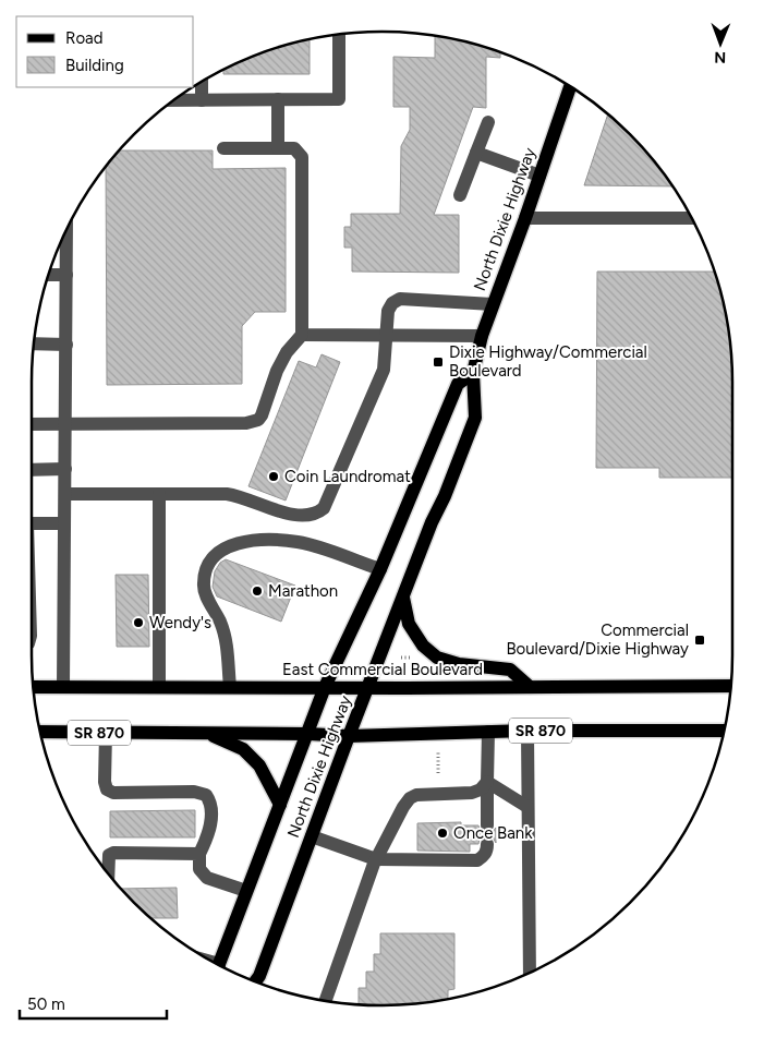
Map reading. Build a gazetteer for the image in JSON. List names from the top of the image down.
{
  "streets": {
    "main road": ["North Dixie Highway", "East Commercial Boulevard", "SR 870"]
  },
  "crossings": [
    ["North Dixie Highway", "East Commercial Boulevard"],
    ["North Dixie Highway", "SR 870"]
  ],
  "places": {
    "transit": ["Dixie Highway/Commercial Boulevard", "Commercial Boulevard/Dixie Highway"],
    "other": [
      "Coin Laundromat",
      "Marathon",
      "Wendy's",
      "Once Bank"
    ]
  },
  "legend": ["Road", "Building"],
  "scale_bar": "50 m",
  "north": "bottom"
}
